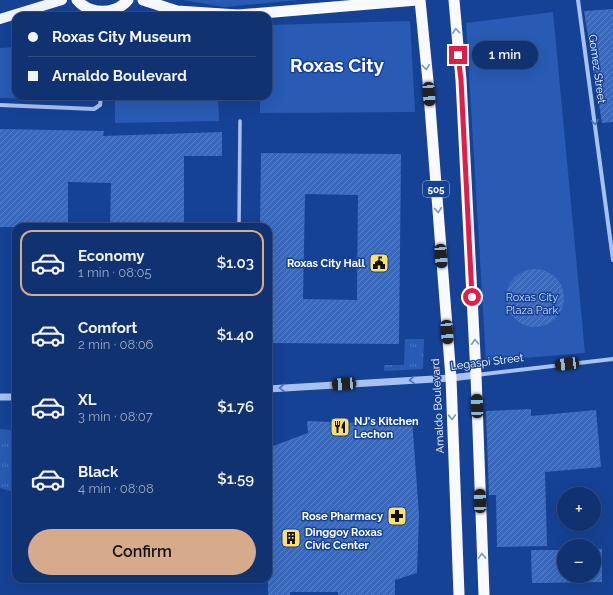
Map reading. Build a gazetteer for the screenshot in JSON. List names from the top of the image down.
{
  "streets": {
    "highway": ["505", "Arnaldo Boulevard"],
    "street": ["Gomez Street", "Legaspi Street"]
  },
  "crossings": [
    ["505", "Arnaldo Boulevard"],
    ["Legaspi Street", "Arnaldo Boulevard"]
  ],
  "one_way": ["Gomez Street", "Legaspi Street"],
  "districts": ["Roxas City"],
  "parks": ["Roxas City Plaza Park"],
  "places": {
    "public building": ["Roxas City Hall"],
    "restaurant": ["NJ's Kitchen Lechon"],
    "pharmacy": ["Rose Pharmacy"],
    "building": ["Dinggoy Roxas Civic Center"]
  },
  "page": {
    "banner": ["Roxas City Museum", "Arnaldo Boulevard"],
    "bubble": "1 min",
    "list": [
      {
        "name": "Economy",
        "note": "1 min · 08:05",
        "value": "$1.03"
      },
      {
        "name": "Comfort",
        "note": "2 min · 08:06",
        "value": "$1.40"
      },
      {
        "name": "XL",
        "note": "3 min · 08:07",
        "value": "$1.76"
      },
      {
        "name": "Black",
        "note": "4 min · 08:08",
        "value": "$1.59"
      }
    ],
    "map_buttons": ["+", "−"],
    "buttons": "Confirm"
  }
}
